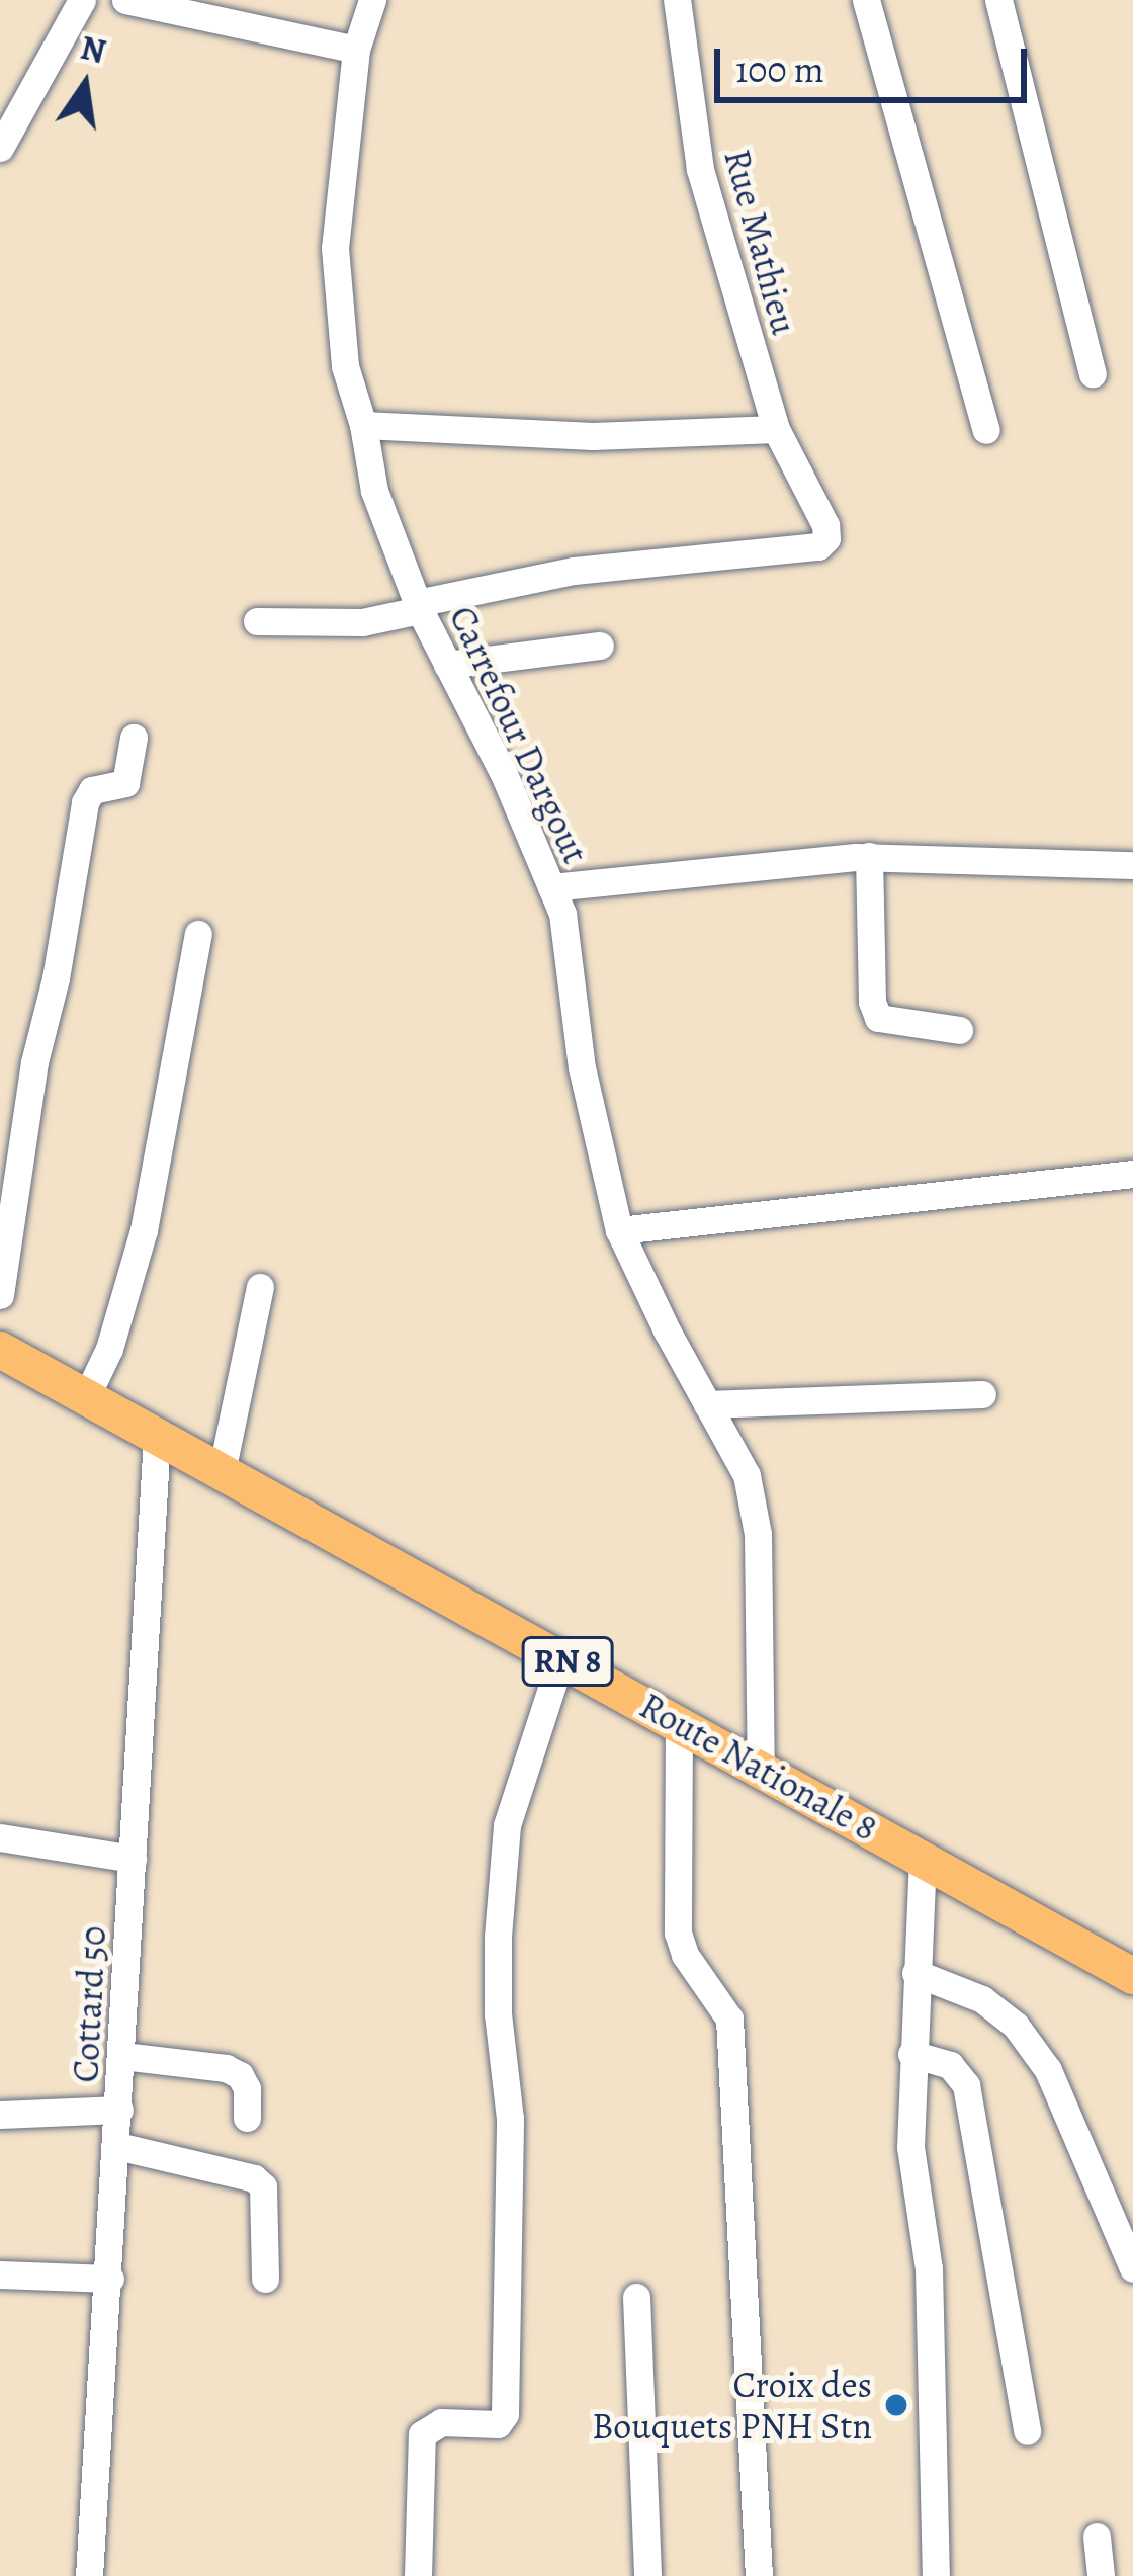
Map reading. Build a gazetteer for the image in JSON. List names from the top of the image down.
{
  "streets": {
    "main road": ["RN 8", "Route Nationale 8"],
    "street": ["Rue Mathieu", "Carrefour Dargout", "Cottard 50"]
  },
  "crossings": [
    ["Rue Mathieu", "Carrefour Dargout"],
    ["Carrefour Dargout", "Route Nationale 8"],
    ["Route Nationale 8", "Cottard 50"]
  ],
  "places": ["Croix des Bouquets PNH Stn"],
  "scale_bar": "100 m",
  "north": "top"
}
